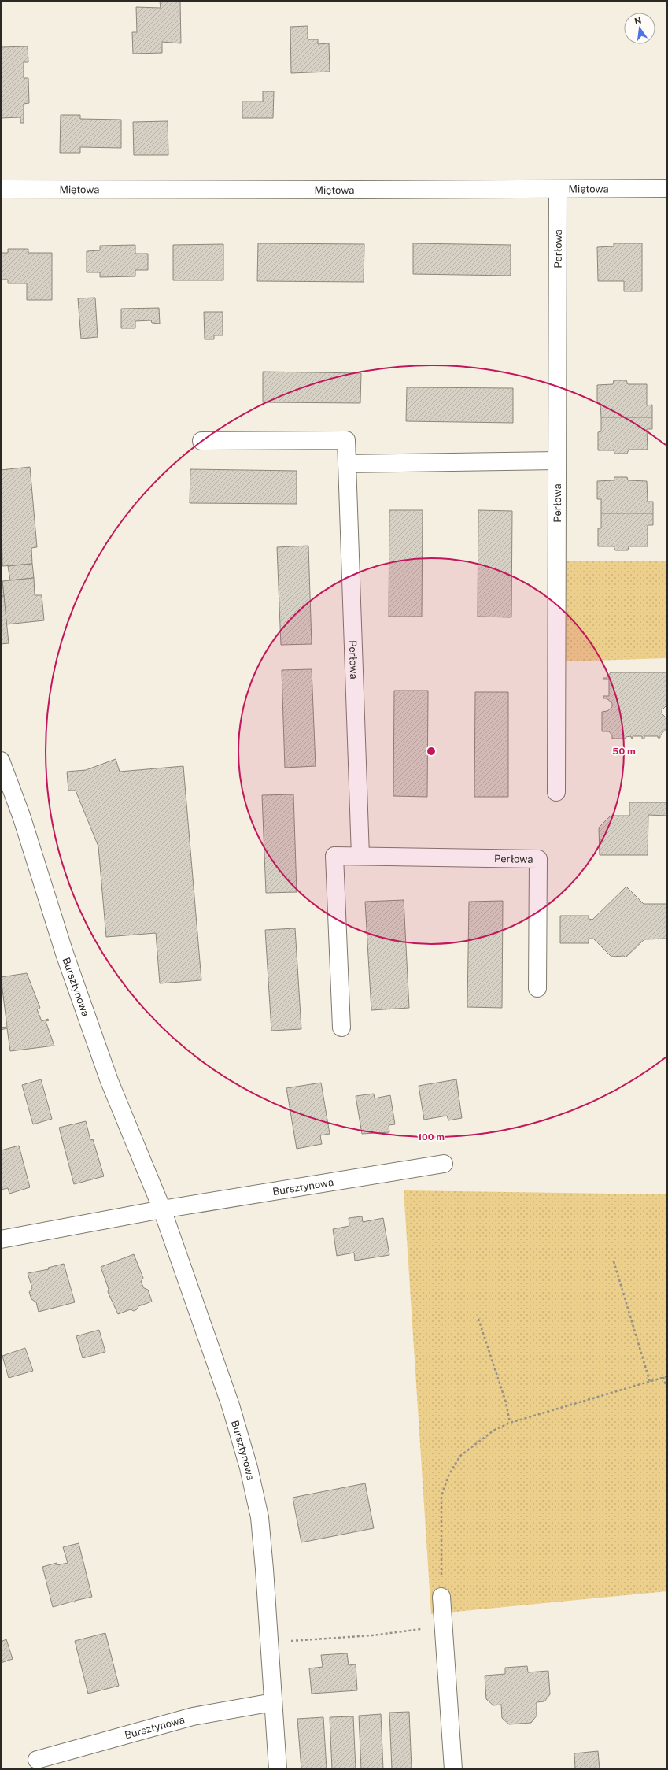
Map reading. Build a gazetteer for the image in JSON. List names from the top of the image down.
{
  "streets": {
    "street": ["Miętowa", "Perłowa", "Bursztynowa"]
  },
  "crossings": [
    ["Miętowa", "Perłowa"]
  ],
  "north": "top",
  "rings": ["50 m", "100 m"]
}
